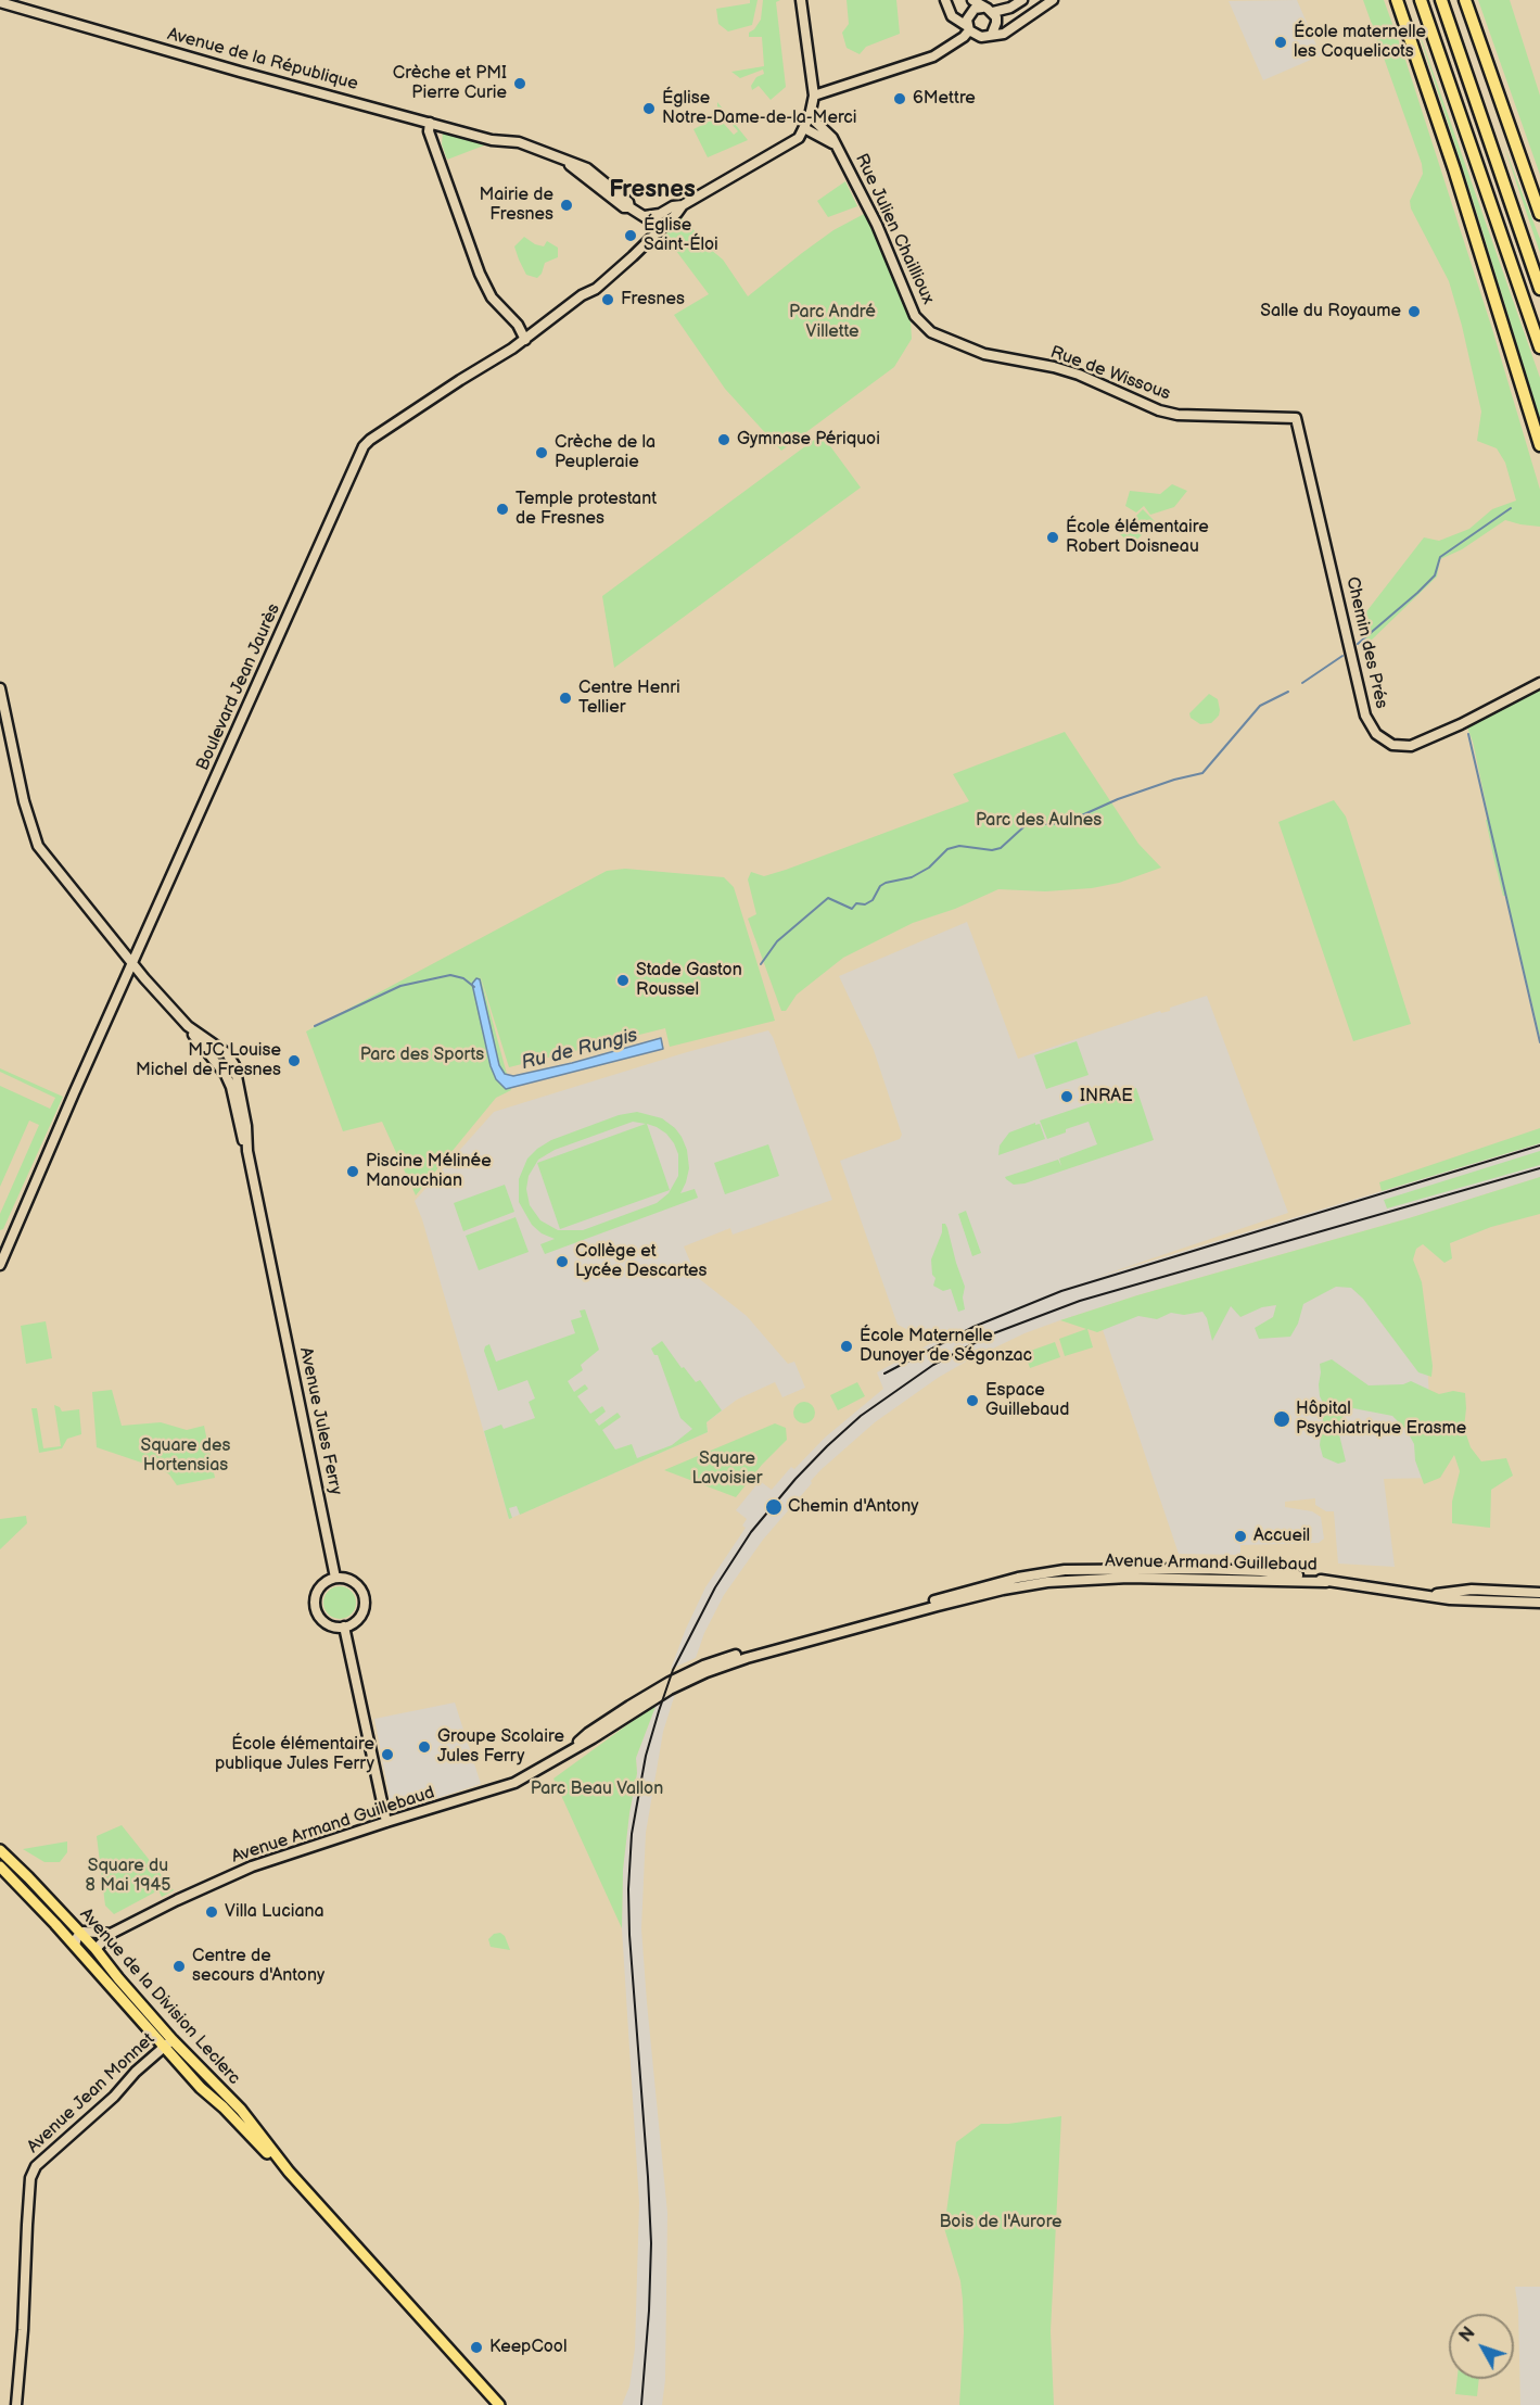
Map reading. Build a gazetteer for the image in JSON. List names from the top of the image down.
{
  "streets": {
    "main road": ["Avenue de la Division Leclerc"],
    "street": [
      "Avenue de la République",
      "Rue Julien Chaillioux",
      "Rue de Wissous",
      "Chemin des Prés",
      "Boulevard Jean Jaurès",
      "Avenue Jules Ferry",
      "Avenue Armand Guillebaud",
      "Avenue Jean Monnet"
    ]
  },
  "crossings": [
    ["Avenue de la République", "Boulevard Jean Jaurès"],
    ["Rue Julien Chaillioux", "Rue de Wissous"],
    ["Rue de Wissous", "Chemin des Prés"],
    ["Boulevard Jean Jaurès", "Avenue Jules Ferry"],
    ["Avenue Armand Guillebaud", "Avenue de la Division Leclerc"],
    ["Avenue de la Division Leclerc", "Avenue Jean Monnet"]
  ],
  "districts": ["Fresnes"],
  "water": ["Ru de Rungis"],
  "parks": [
    "Parc André Villette",
    "Parc des Aulnes",
    "Parc des Sports",
    "Square des Hortensias",
    "Square Lavoisier",
    "Parc Beau Vallon",
    "Square du 8 Mai 1945",
    "Bois de l'Aurore"
  ],
  "places": [
    "École maternelle les Coquelicots",
    "Crèche et PMI Pierre Curie",
    "6Mettre",
    "Église Notre-Dame-de-la-Merci",
    "Mairie de Fresnes",
    "Église Saint-Éloi",
    "Fresnes",
    "Salle du Royaume",
    "Gymnase Périquoi",
    "Crèche de la Peupleraie",
    "Temple protestant de Fresnes",
    "École élémentaire Robert Doisneau",
    "Centre Henri Tellier",
    "Stade Gaston Roussel",
    "MJC Louise Michel de Fresnes",
    "INRAE",
    "Piscine Mélinée Manouchian",
    "Collège et Lycée Descartes",
    "École Maternelle Dunoyer de Ségonzac",
    "Espace Guillebaud",
    "Hôpital Psychiatrique Erasme",
    "Chemin d'Antony",
    "Accueil",
    "Groupe Scolaire Jules Ferry",
    "École élémentaire publique Jules Ferry",
    "Villa Luciana",
    "Centre de secours d'Antony",
    "KeepCool"
  ],
  "north": "top left"
}
